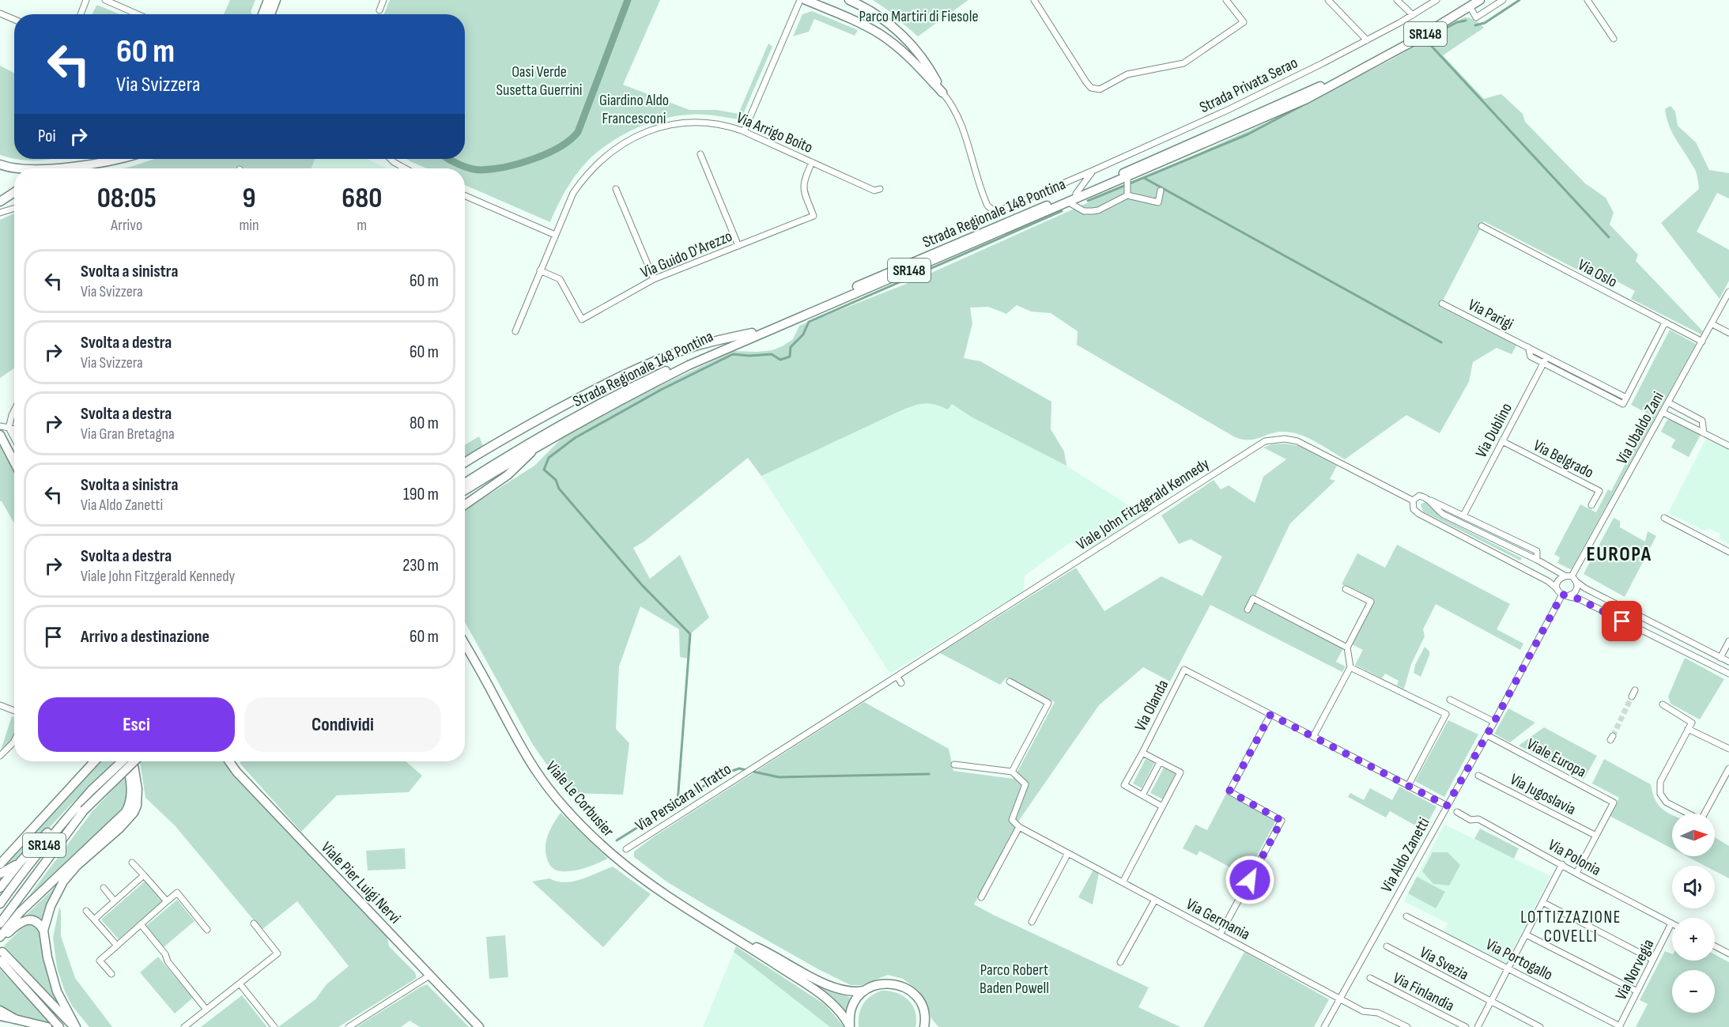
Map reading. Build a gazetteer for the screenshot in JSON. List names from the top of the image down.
{
  "streets": {
    "street": [
      "SR148",
      "Strada Privata Serao",
      "Via Arrigo Boito",
      "Strada Regionale 148 Pontina",
      "Via Guido D'Arezzo",
      "Via Oslo",
      "Via Parigi",
      "Via Ubaldo Zani",
      "Via Dublino",
      "Via Belgrado",
      "Viale John Fitzgerald Kennedy",
      "Via Olanda",
      "Viale Europa",
      "Via Jugoslavia",
      "Via Persicara II Tratto",
      "Viale Le Corbusier",
      "Via Aldo Zanetti",
      "Via Polonia",
      "Viale Pier Luigi Nervi",
      "Via Germania",
      "Via Portogallo",
      "Via Svezia",
      "Via Norvegia",
      "Via Finlandia"
    ]
  },
  "crossings": [
    ["Strada Privata Serao", "Strada Regionale 148 Pontina"],
    ["Via Arrigo Boito", "Via Guido D'Arezzo"],
    ["Via Oslo", "Via Ubaldo Zani"],
    ["Via Parigi", "Via Dublino"],
    ["Via Ubaldo Zani", "Viale John Fitzgerald Kennedy"],
    ["Via Ubaldo Zani", "Via Aldo Zanetti"],
    ["Via Dublino", "Via Belgrado"],
    ["Via Dublino", "Viale John Fitzgerald Kennedy"],
    ["Viale John Fitzgerald Kennedy", "Via Persicara II Tratto"],
    ["Viale John Fitzgerald Kennedy", "Via Aldo Zanetti"],
    ["Via Olanda", "Via Germania"],
    ["Viale Europa", "Via Jugoslavia"],
    ["Viale Europa", "Via Aldo Zanetti"],
    ["Via Aldo Zanetti", "Via Germania"],
    ["Via Polonia", "Via Norvegia"],
    ["Via Portogallo", "Via Norvegia"]
  ],
  "districts": ["EUROPA", "LOTTIZZAZIONE COVELLI"],
  "parks": [
    "Parco Martiri di Fiesole",
    "Oasi Verde Susetta Guerrini",
    "Giardino Aldo Francesconi",
    "Parco Robert Baden Powell"
  ],
  "north": "right",
  "page": {
    "turn": ["60 m", "Via Svizzera"],
    "then": "Poi",
    "eta": [
      "08:05",
      "Arrivo",
      "9",
      "min",
      "680",
      "m"
    ],
    "list": [
      {
        "name": "Svolta a sinistra",
        "note": "Via Svizzera",
        "value": "60 m"
      },
      {
        "name": "Svolta a destra",
        "note": "Via Svizzera",
        "value": "60 m"
      },
      {
        "name": "Svolta a destra",
        "note": "Via Gran Bretagna",
        "value": "80 m"
      },
      {
        "name": "Svolta a sinistra",
        "note": "Via Aldo Zanetti",
        "value": "190 m"
      },
      {
        "name": "Svolta a destra",
        "note": "Viale John Fitzgerald Kennedy",
        "value": "230 m"
      },
      {
        "name": "Arrivo a destinazione",
        "value": "60 m"
      }
    ],
    "buttons": ["Esci", "Condividi"],
    "map_buttons": ["+", "−"]
  }
}
